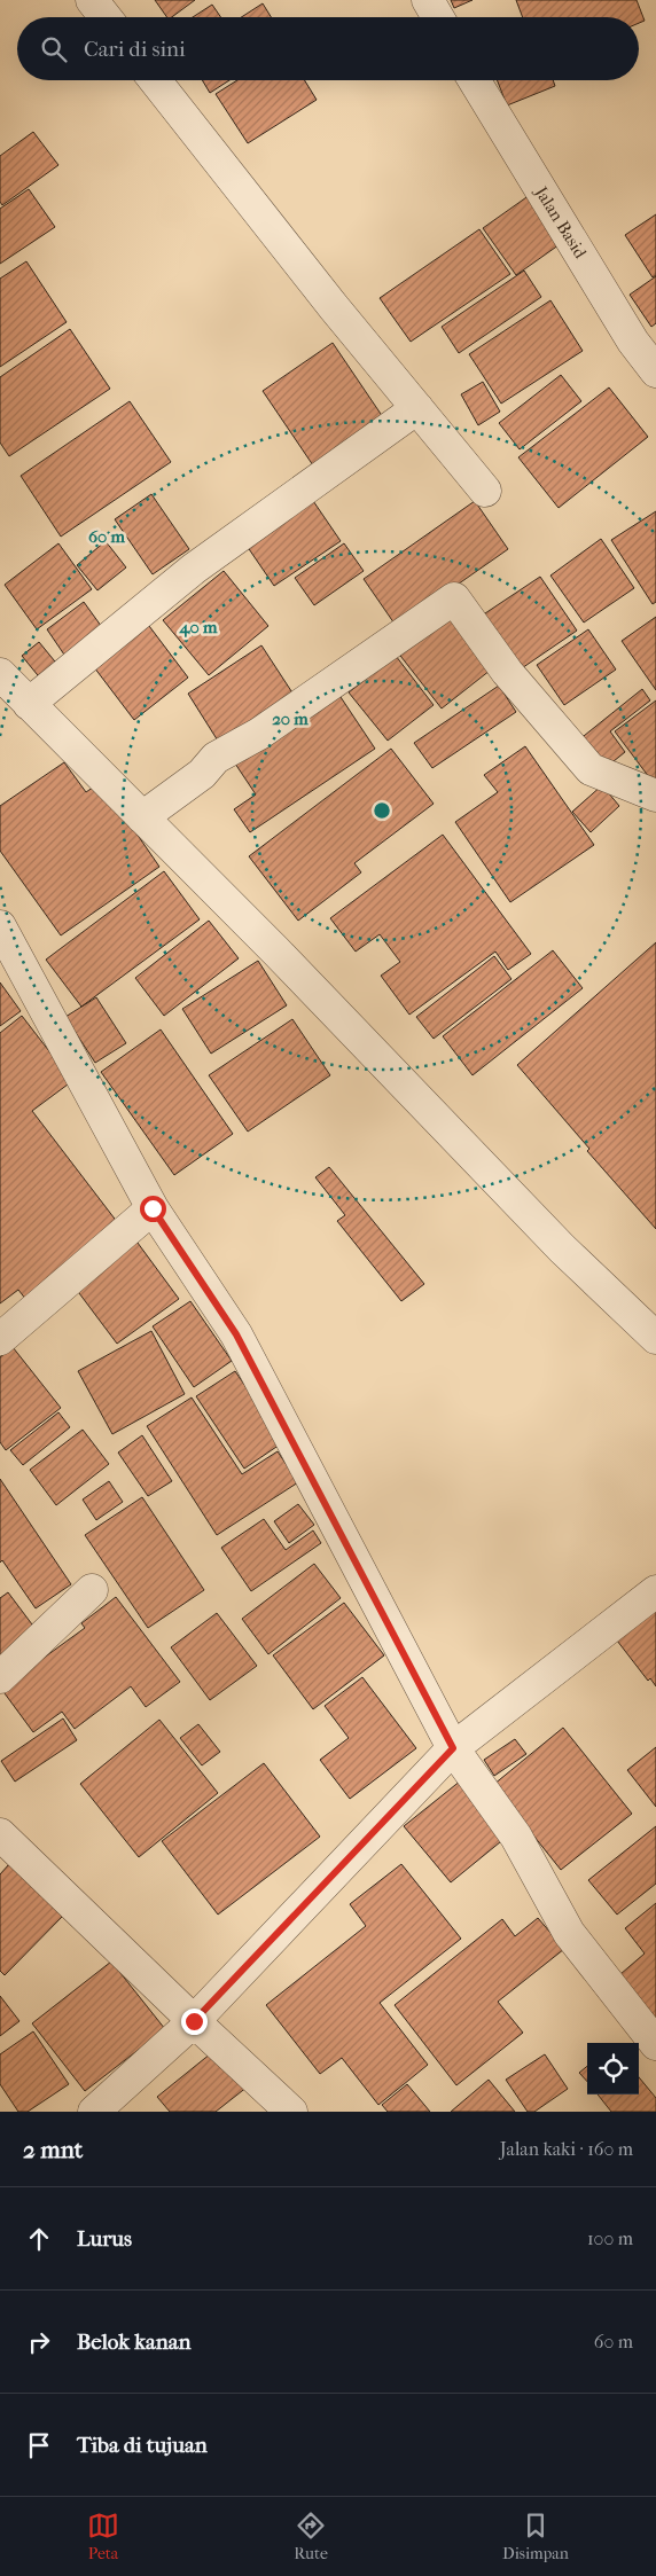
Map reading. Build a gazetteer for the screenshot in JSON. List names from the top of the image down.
{
  "streets": {
    "street": ["Jalan Basid"]
  },
  "page": {
    "search": "Cari di sini",
    "heading": ["2 mnt", "Jalan kaki · 160 m"],
    "list": [
      ["Lurus", "100 m"],
      ["Belok kanan", "60 m"],
      "Tiba di tujuan"
    ],
    "nav": ["Peta", "Rute", "Disimpan"]
  },
  "rings": ["60 m", "40 m", "20 m"]
}
